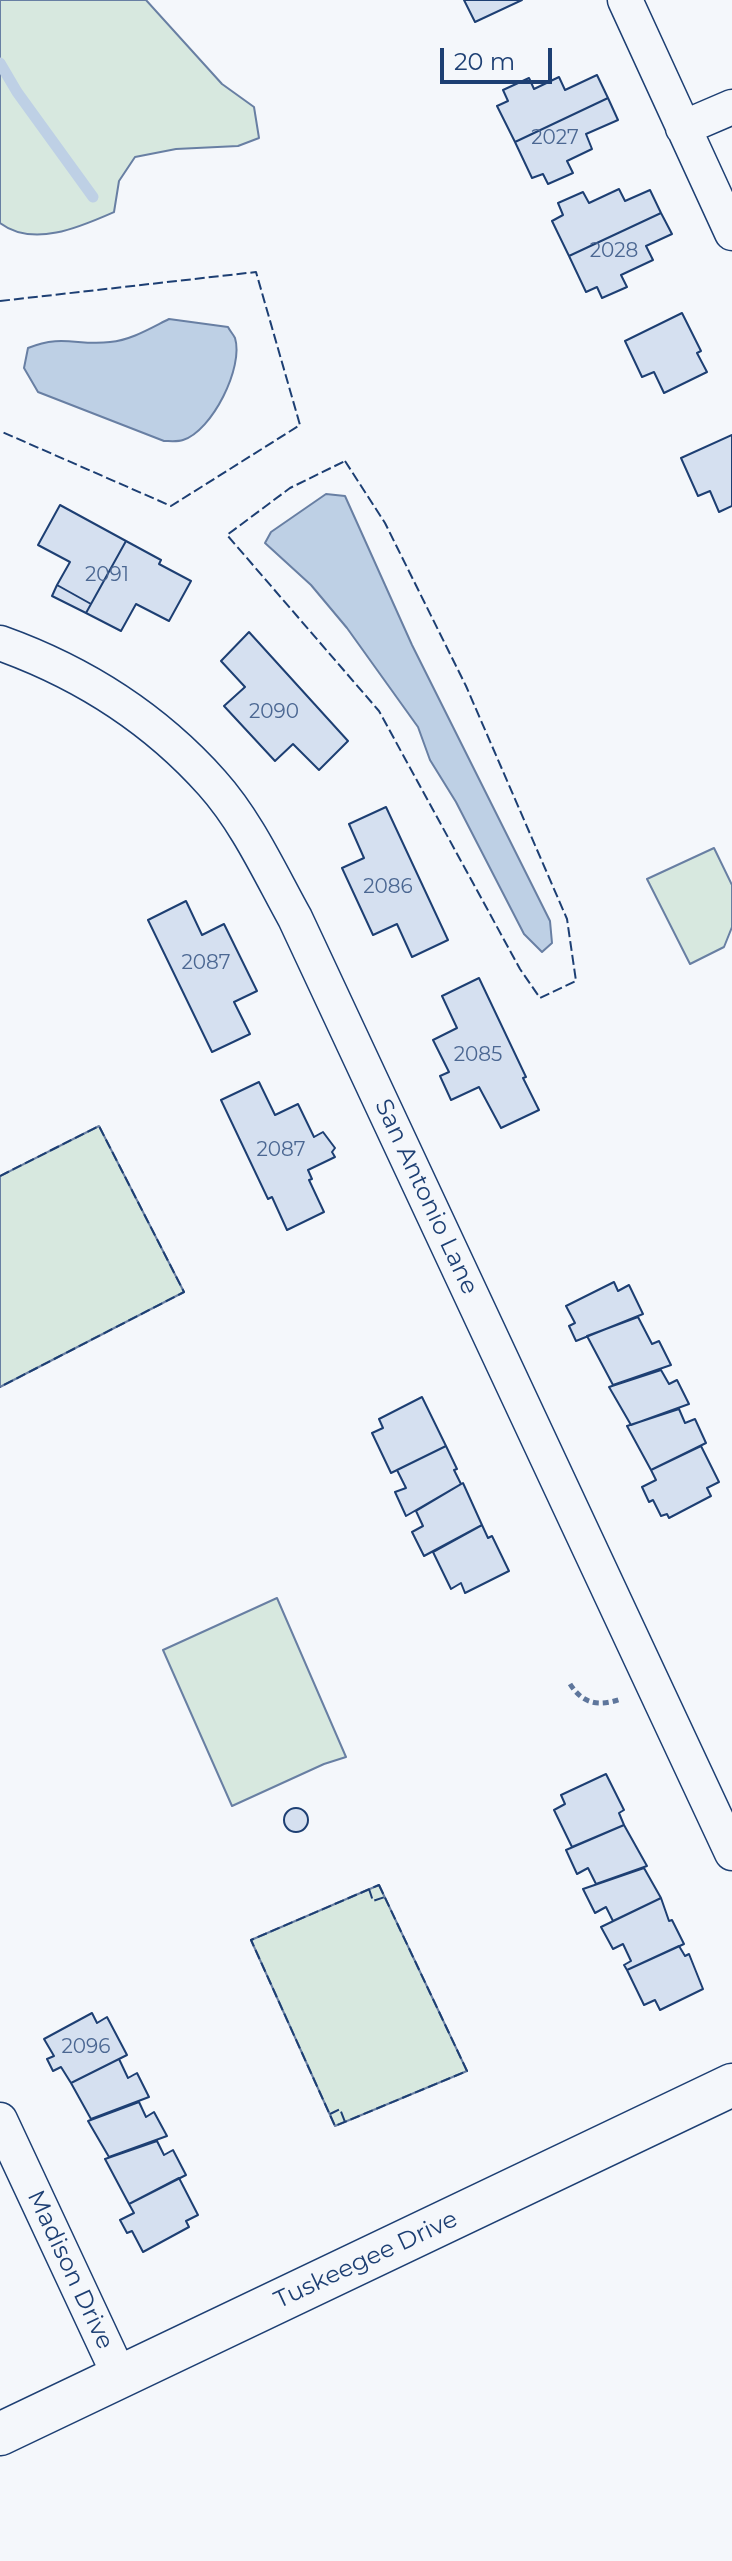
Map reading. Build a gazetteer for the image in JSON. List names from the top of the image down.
{
  "streets": {
    "street": ["San Antonio Lane", "Tuskeegee Drive", "Madison Drive"]
  },
  "crossings": [
    ["Tuskeegee Drive", "Madison Drive"]
  ],
  "house_numbers": [
    "2027",
    "2028",
    "2091",
    "2090",
    "2086",
    "2087",
    "2085",
    "2087",
    "2096"
  ],
  "scale_bar": "20 m"
}
